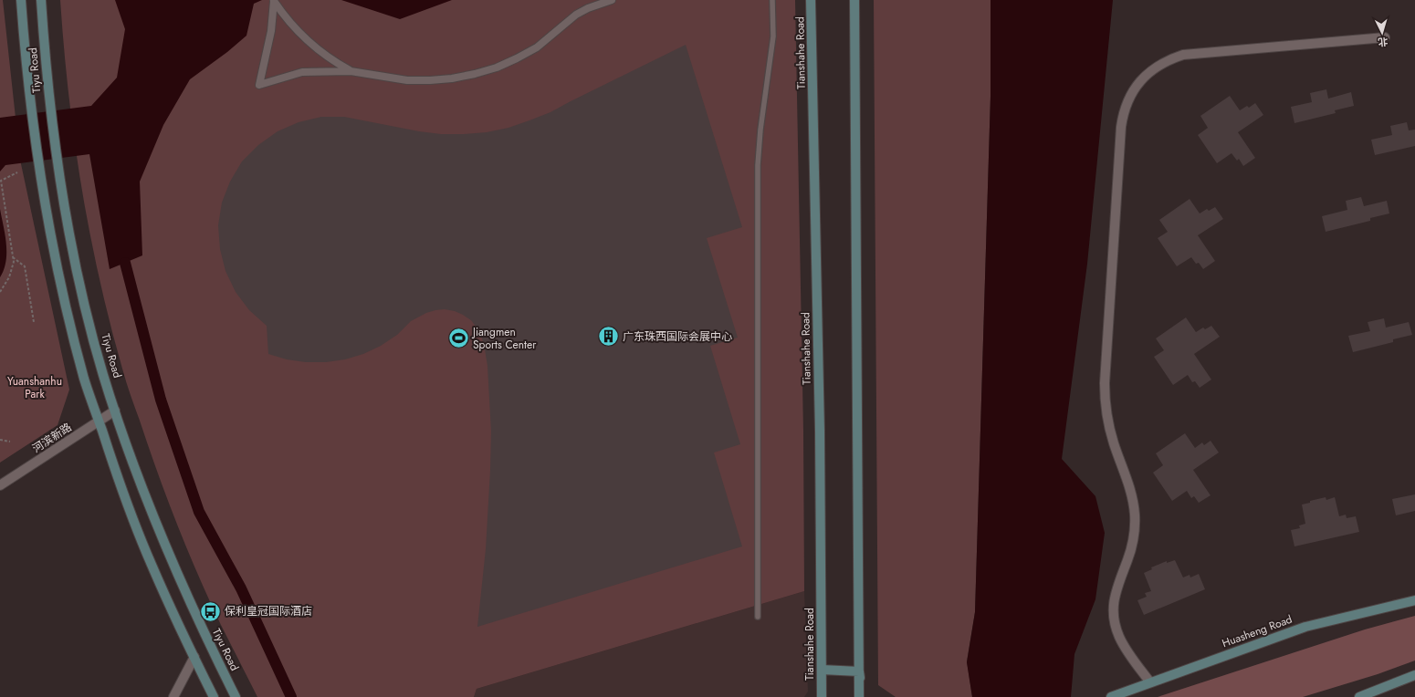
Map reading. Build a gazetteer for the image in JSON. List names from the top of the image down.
{
  "streets": {
    "main road": ["Tianshahe Road", "Tiyu Road", "Huasheng Road"],
    "street": ["河滨新路"]
  },
  "crossings": [
    ["Tiyu Road", "河滨新路"]
  ],
  "parks": ["Yuanshanhu Park"],
  "places": {
    "building": ["广东珠西国际会展中心"],
    "sports": ["Jiangmen Sports Center"],
    "bus stop": ["保利皇冠国际酒店"]
  },
  "north": "bottom"
}
